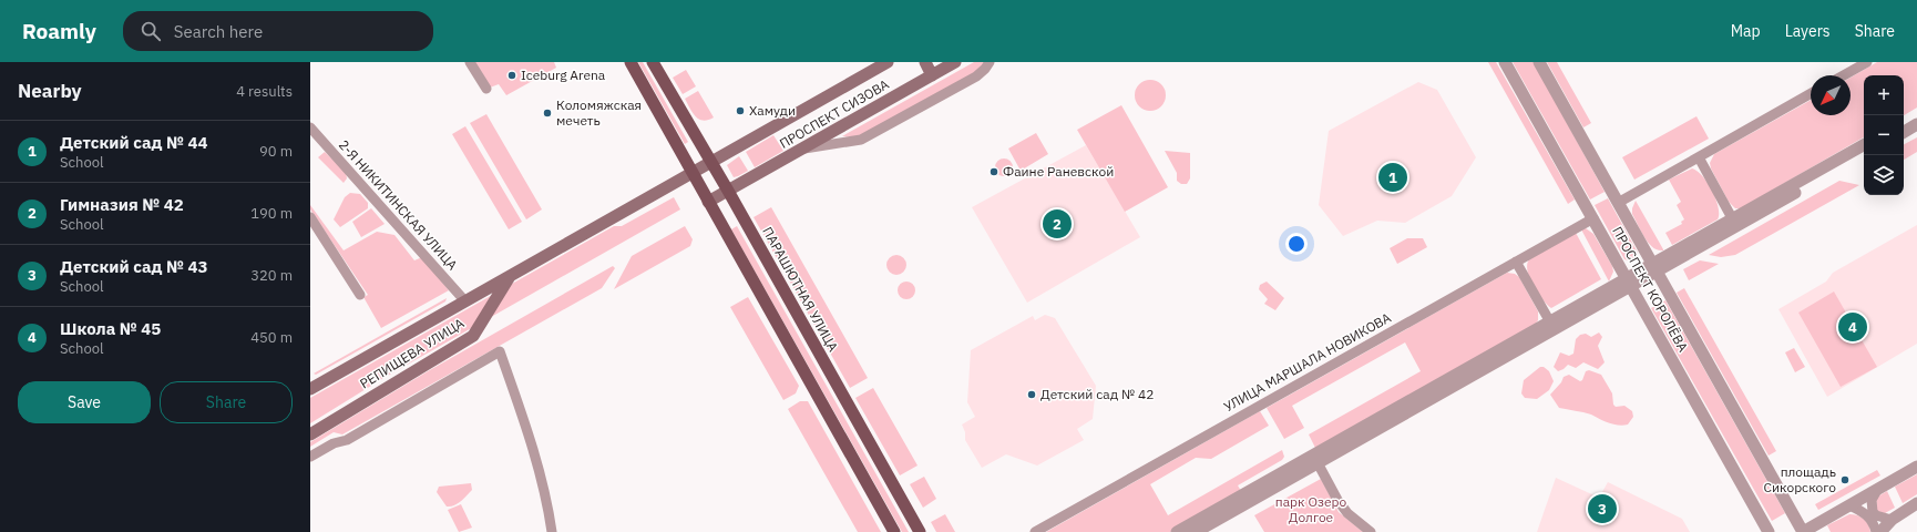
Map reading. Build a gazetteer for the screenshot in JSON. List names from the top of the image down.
{
  "streets": {
    "main road": ["ПРОСПЕКТ СИЗОВА", "ПАРАШЮТНАЯ УЛИЦА", "РЕПИЩЕВА УЛИЦА"],
    "street": ["2-Я НИКИТИНСКАЯ УЛИЦА", "ПРОСПЕКТ КОРОЛЁВА", "УЛИЦА МАРШАЛА НОВИКОВА"]
  },
  "crossings": [
    ["ПРОСПЕКТ СИЗОВА", "ПАРАШЮТНАЯ УЛИЦА"],
    ["ПРОСПЕКТ СИЗОВА", "РЕПИЩЕВА УЛИЦА"],
    ["2-Я НИКИТИНСКАЯ УЛИЦА", "РЕПИЩЕВА УЛИЦА"],
    ["ПАРАШЮТНАЯ УЛИЦА", "РЕПИЩЕВА УЛИЦА"],
    ["ПРОСПЕКТ КОРОЛЁВА", "УЛИЦА МАРШАЛА НОВИКОВА"]
  ],
  "parks": ["парк Озеро Долгое"],
  "places": [
    "Iceburg Arena",
    "Хамуди",
    "Коломяжская мечеть",
    "Фаине Раневской",
    "Детский сад № 42",
    "площадь Сикорского"
  ],
  "north": "bottom left",
  "page": {
    "header": "Roamly",
    "search": "Search here",
    "nav": ["Map", "Layers", "Share"],
    "heading": ["Nearby", "4 results"],
    "map_buttons": ["+", "−"],
    "list": [
      {
        "mark": "1",
        "name": "Детский сад № 44",
        "note": "School",
        "value": "90 m"
      },
      {
        "mark": "2",
        "name": "Гимназия № 42",
        "note": "School",
        "value": "190 m"
      },
      {
        "mark": "3",
        "name": "Детский сад № 43",
        "note": "School",
        "value": "320 m"
      },
      {
        "mark": "4",
        "name": "Школа № 45",
        "note": "School",
        "value": "450 m"
      }
    ],
    "pins": [
      "1",
      "2",
      "4",
      "3"
    ],
    "buttons": ["Save", "Share"]
  }
}
